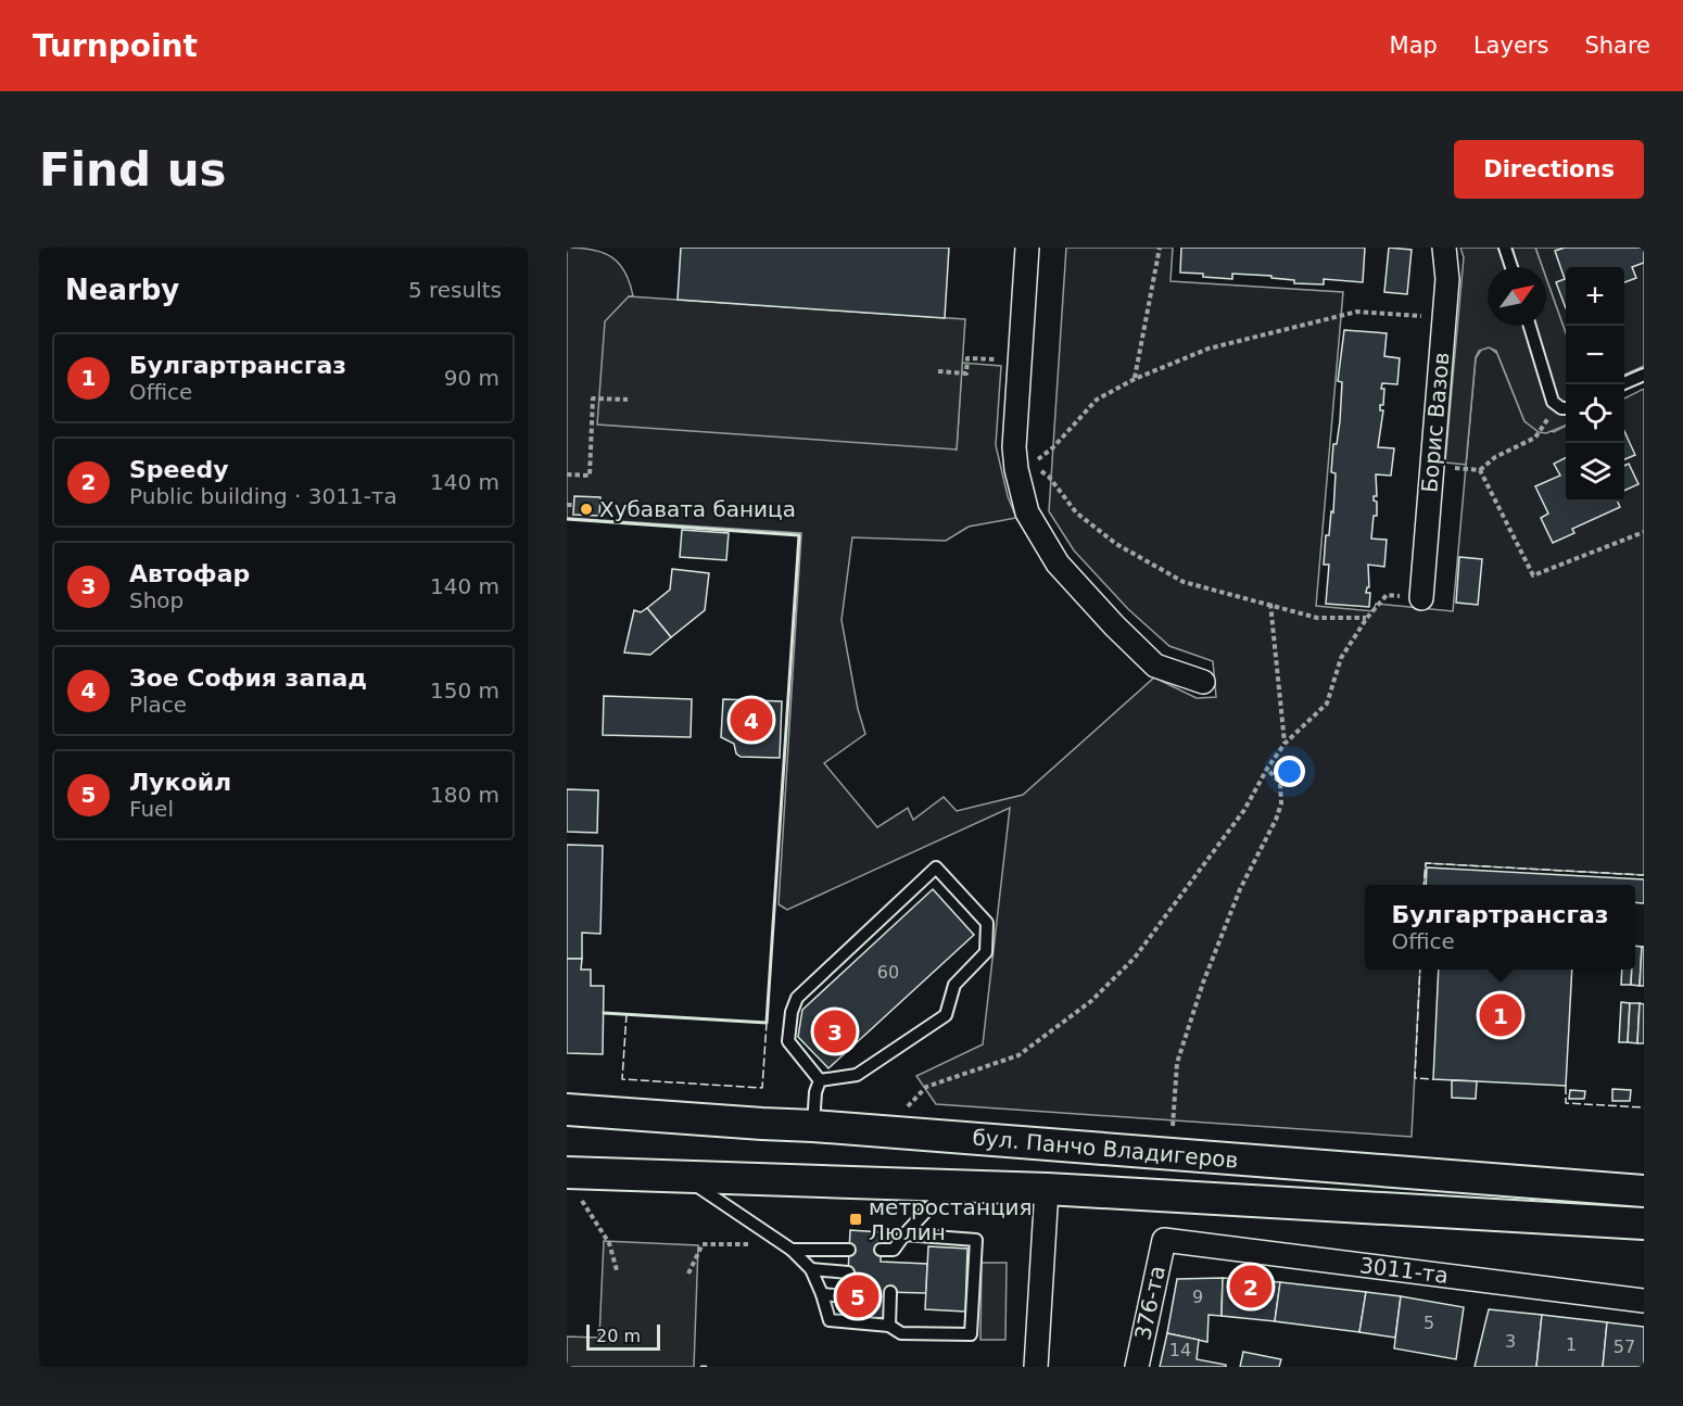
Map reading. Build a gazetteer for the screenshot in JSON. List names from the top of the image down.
{
  "streets": {
    "main road": ["бул. Панчо Владигеров"],
    "street": ["Борис Вазов", "3011-та", "376-та"]
  },
  "crossings": [
    ["3011-та", "376-та"]
  ],
  "places": {
    "other": ["Хубавата баница"],
    "transit": ["метростанция Люлин"]
  },
  "house_numbers": [
    "60",
    "9",
    "5",
    "3",
    "1",
    "57",
    "14"
  ],
  "scale_bar": "20 m",
  "north": "top right",
  "page": {
    "header": "Turnpoint",
    "nav": ["Map", "Layers", "Share"],
    "buttons": "Directions",
    "title": "Find us",
    "heading": ["Nearby", "5 results"],
    "map_buttons": ["+", "−"],
    "list": [
      {
        "mark": "1",
        "name": "Булгартрансгаз",
        "note": "Office",
        "value": "90 m"
      },
      {
        "mark": "2",
        "name": "Speedy",
        "note": "Public building · 3011-та",
        "value": "140 m"
      },
      {
        "mark": "3",
        "name": "Автофар",
        "note": "Shop",
        "value": "140 m"
      },
      {
        "mark": "4",
        "name": "Зое София запад",
        "note": "Place",
        "value": "150 m"
      },
      {
        "mark": "5",
        "name": "Лукойл",
        "note": "Fuel",
        "value": "180 m"
      }
    ],
    "pins": [
      "4",
      "1",
      "3",
      "2",
      "5"
    ],
    "popup": ["Булгартрансгаз", "Office"],
    "scale": "20 m"
  }
}
